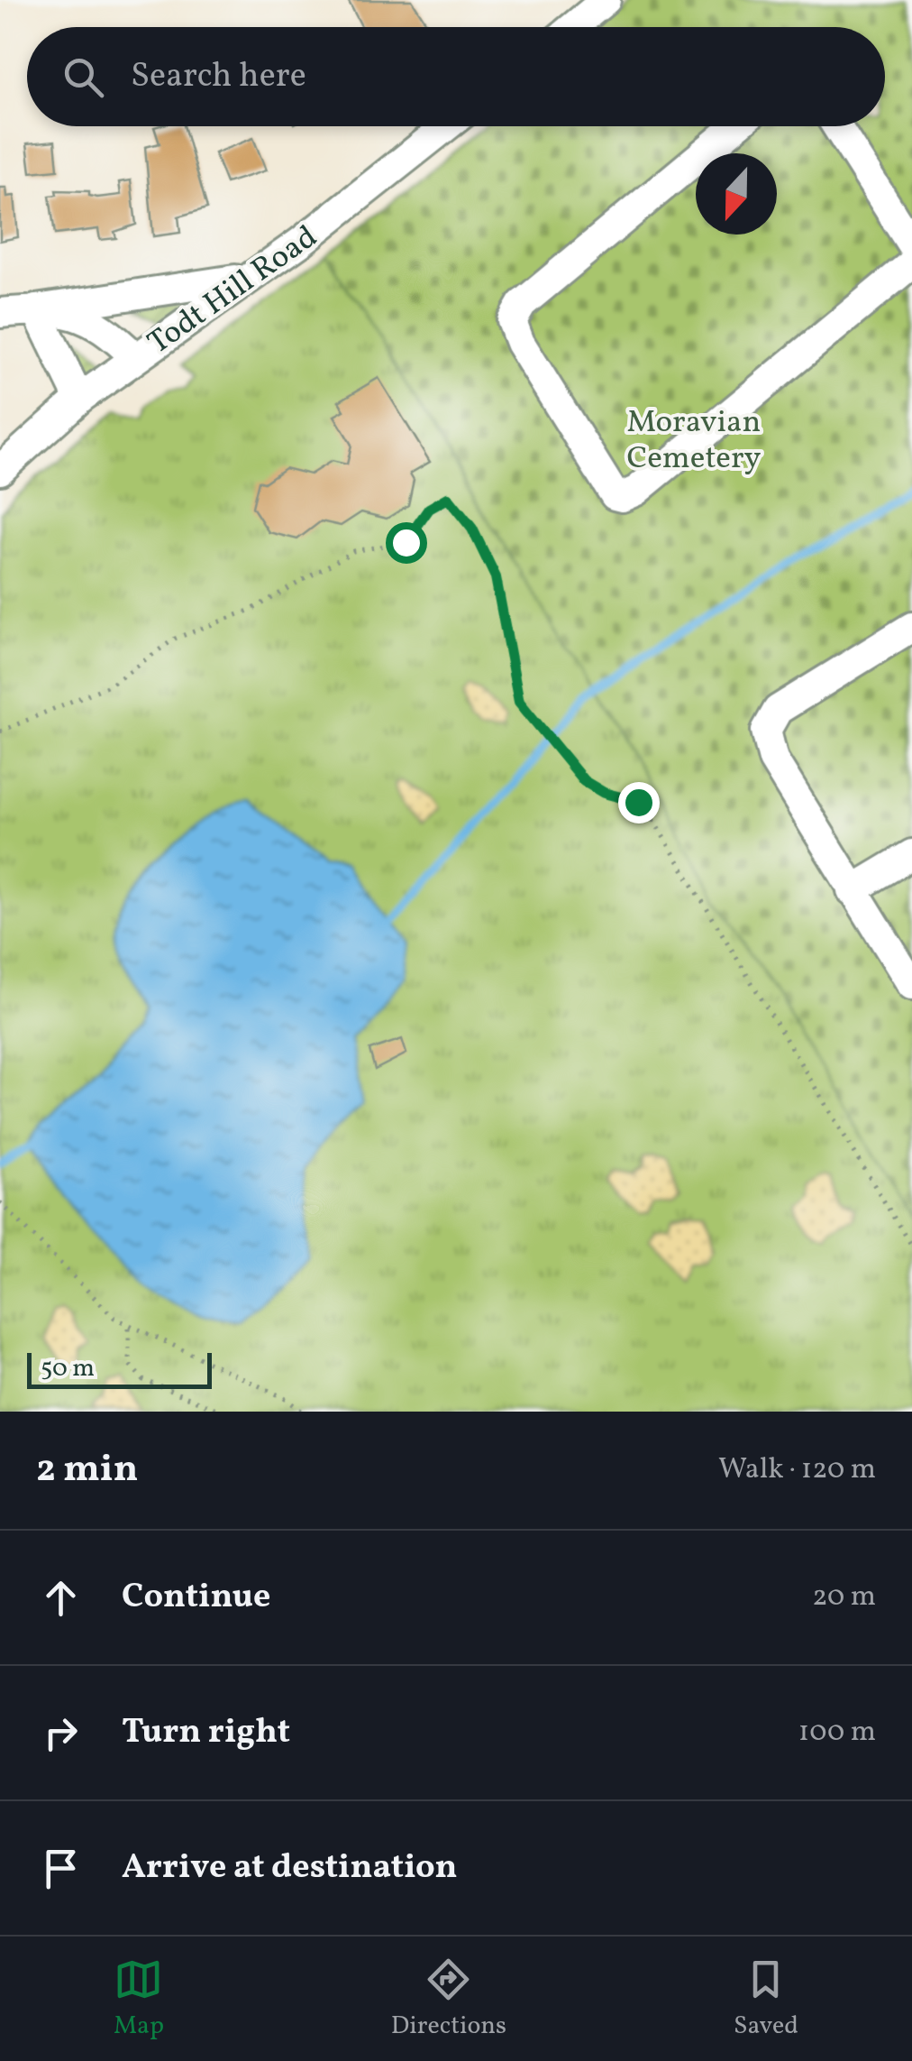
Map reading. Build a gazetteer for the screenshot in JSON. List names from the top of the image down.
{
  "streets": {
    "street": ["Todt Hill Road"]
  },
  "parks": ["Moravian Cemetery"],
  "scale_bar": "50 m",
  "north": "bottom",
  "page": {
    "search": "Search here",
    "scale": "50 m",
    "heading": ["2 min", "Walk · 120 m"],
    "list": [
      ["Continue", "20 m"],
      ["Turn right", "100 m"],
      "Arrive at destination"
    ],
    "nav": ["Map", "Directions", "Saved"]
  }
}
